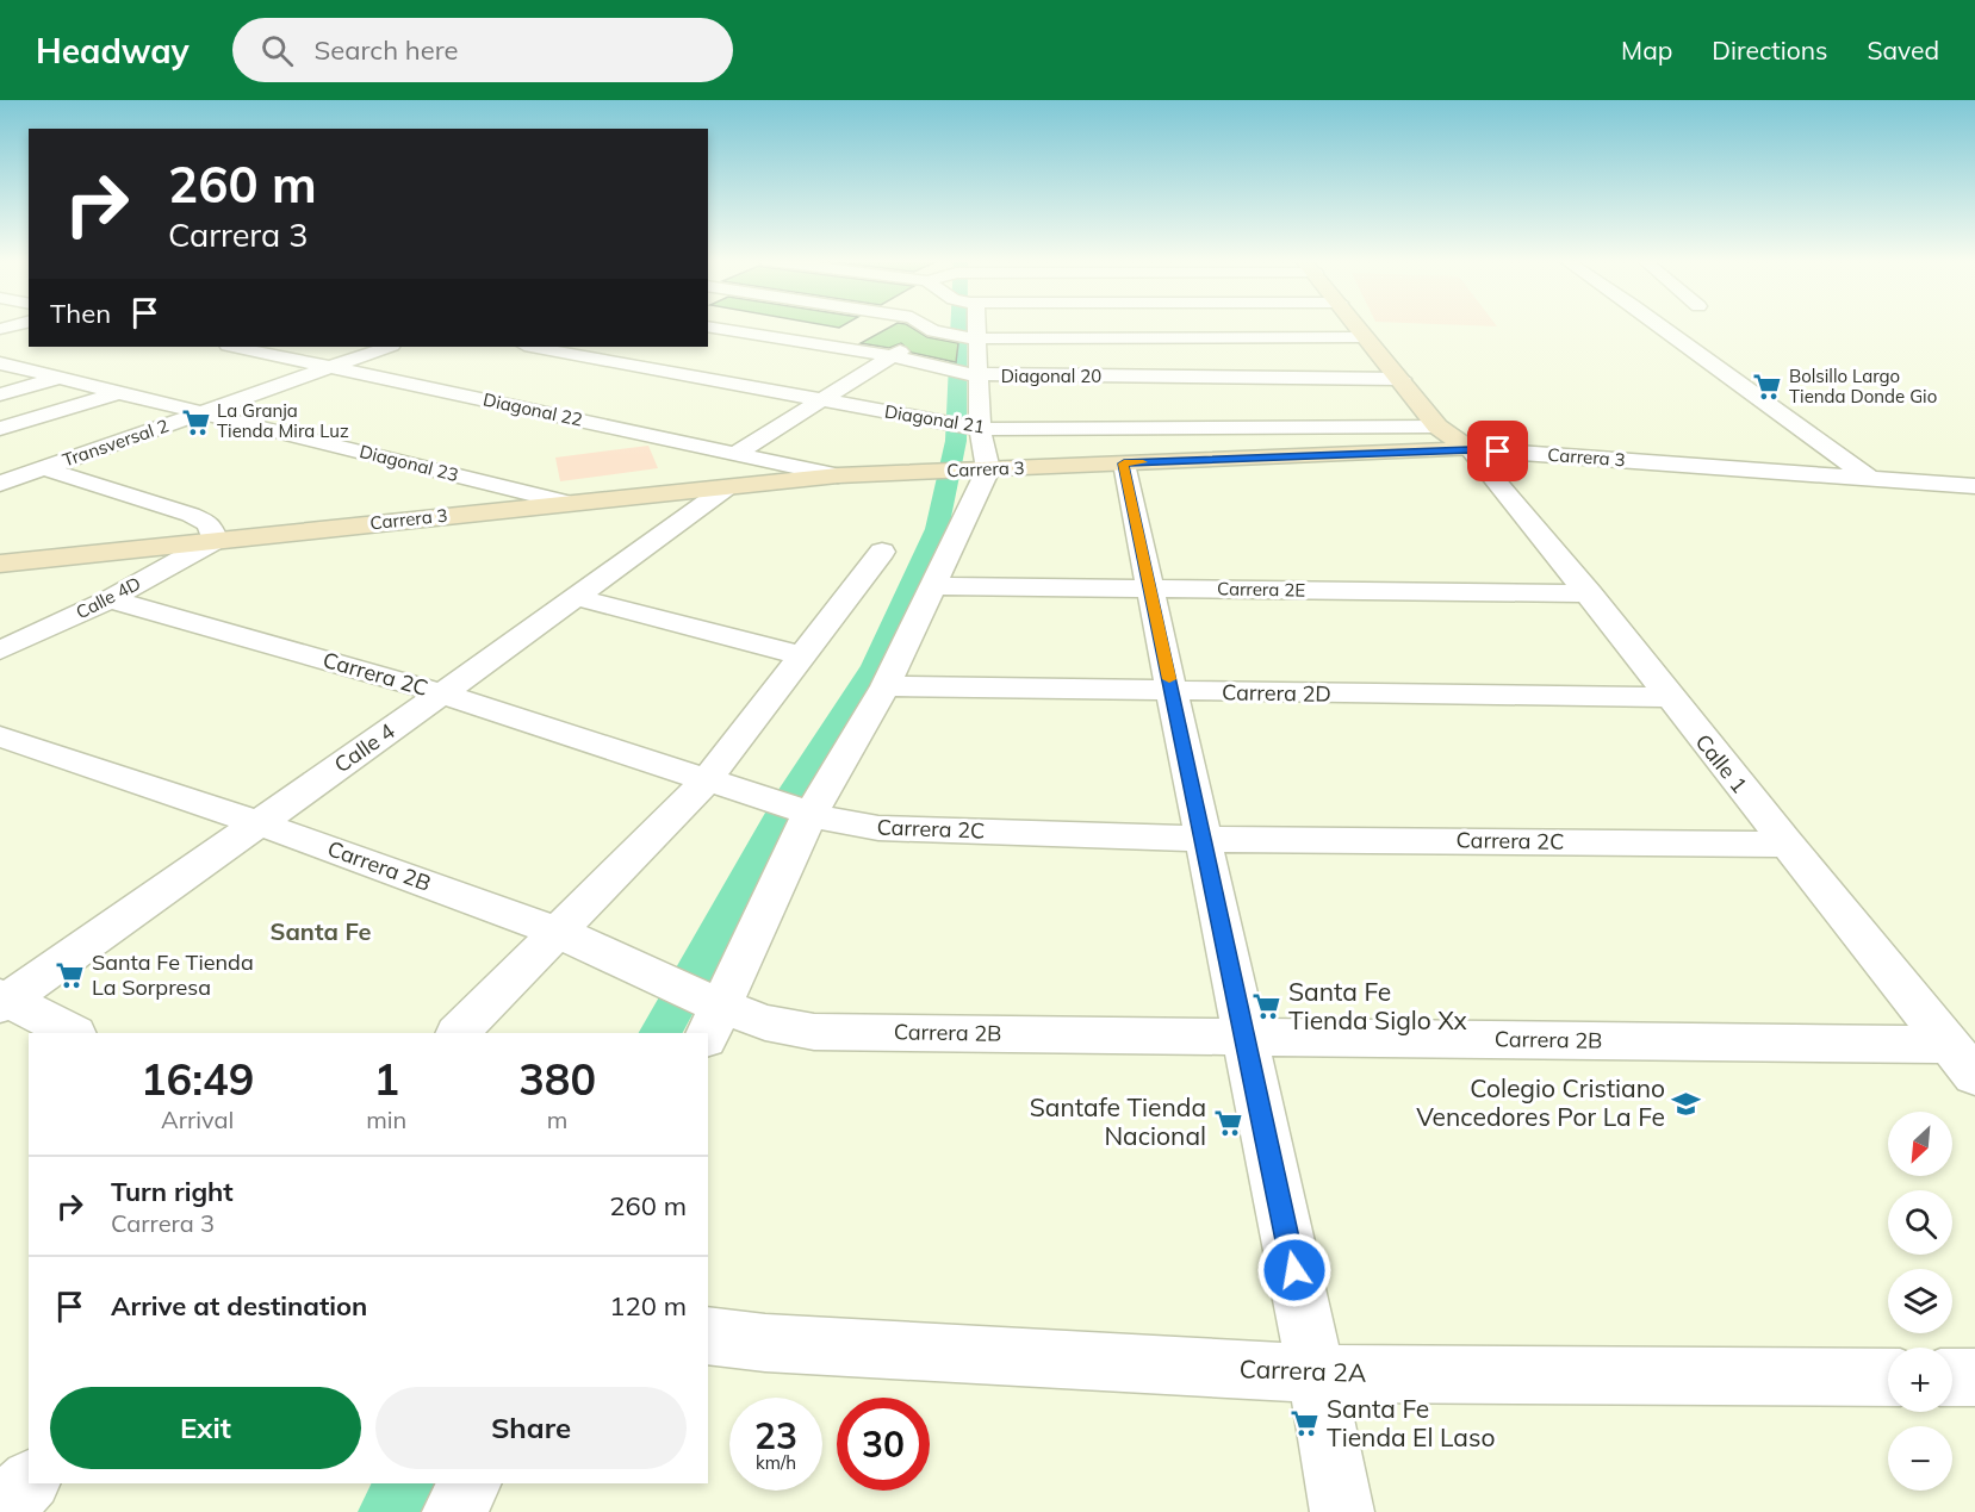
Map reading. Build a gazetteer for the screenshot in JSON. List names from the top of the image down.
{
  "streets": {
    "street": [
      "Diagonal 20",
      "Diagonal 22",
      "Diagonal 21",
      "Transversal 2",
      "Carrera 3",
      "Diagonal 23",
      "Carrera 2E",
      "Calle 4D",
      "Carrera 2C",
      "Carrera 2D",
      "Calle 4",
      "Calle 1",
      "Carrera 2B",
      "Carrera 2A"
    ]
  },
  "crossings": [
    ["Diagonal 22", "Transversal 2"],
    ["Diagonal 22", "Carrera 3"],
    ["Transversal 2", "Diagonal 23"],
    ["Carrera 3", "Diagonal 23"],
    ["Carrera 3", "Calle 4D"],
    ["Carrera 3", "Calle 4"],
    ["Carrera 3", "Calle 1"],
    ["Carrera 2E", "Calle 1"],
    ["Calle 4D", "Carrera 2C"],
    ["Carrera 2C", "Calle 4"],
    ["Carrera 2C", "Calle 1"],
    ["Carrera 2D", "Calle 1"],
    ["Calle 4", "Carrera 2B"],
    ["Calle 1", "Carrera 2B"]
  ],
  "districts": ["Santa Fe"],
  "places": {
    "supermarket": [
      "Bolsillo Largo Tienda Donde Gio",
      "La Granja Tienda Mira Luz",
      "Santa Fe Tienda La Sorpresa",
      "Santa Fe Tienda Siglo Xx",
      "Santafe Tienda Nacional",
      "Santa Fe Tienda El Laso"
    ],
    "school or university": ["Colegio Cristiano Vencedores Por La Fe"]
  },
  "north": "bottom left",
  "page": {
    "header": "Headway",
    "search": "Search here",
    "nav": ["Map", "Directions", "Saved"],
    "turn": ["260 m", "Carrera 3"],
    "then": "Then",
    "eta": [
      "16:49",
      "Arrival",
      "1",
      "min",
      "380",
      "m"
    ],
    "map_buttons": ["+", "−"],
    "list": [
      {
        "name": "Turn right",
        "note": "Carrera 3",
        "value": "260 m"
      },
      {
        "name": "Arrive at destination",
        "value": "120 m"
      }
    ],
    "buttons": ["Exit", "Share"],
    "speed": "23 km/h",
    "limit": "30"
  }
}
